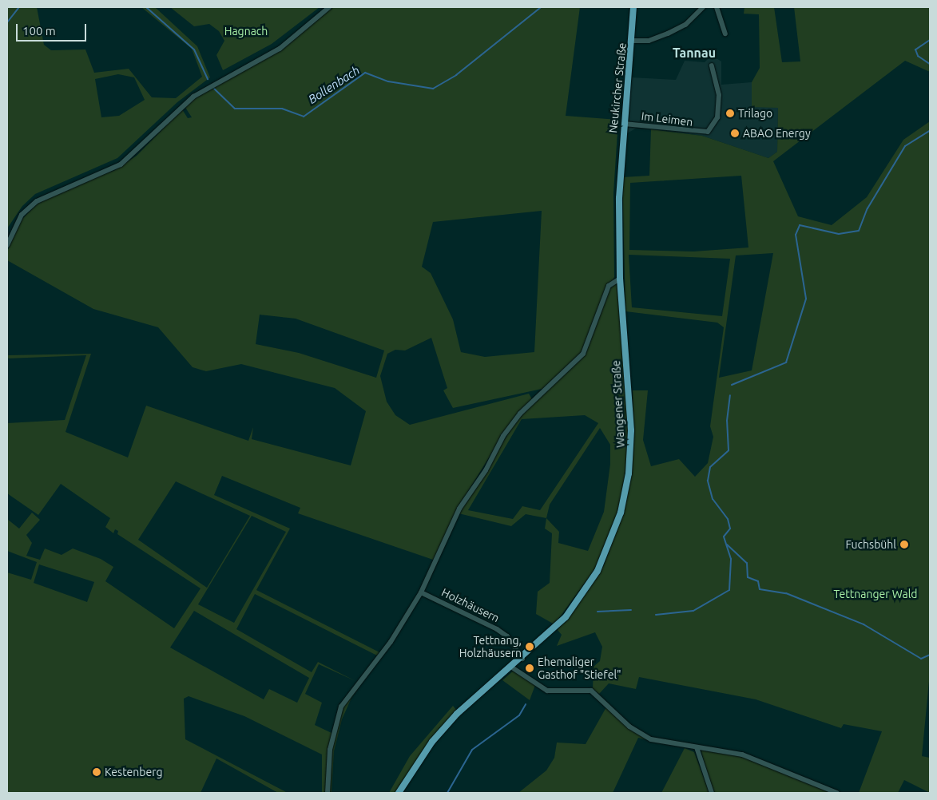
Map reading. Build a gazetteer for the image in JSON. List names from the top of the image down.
{
  "streets": {
    "main road": ["Neukircher Straße", "Wangener Straße"],
    "street": ["Im Leimen", "Holzhäusern"]
  },
  "crossings": [
    ["Neukircher Straße", "Im Leimen"],
    ["Neukircher Straße", "Wangener Straße"],
    ["Wangener Straße", "Holzhäusern"]
  ],
  "districts": ["Tannau"],
  "water": ["Bollenbach"],
  "parks": ["Hagnach", "Tettnanger Wald"],
  "places": [
    "Trilago",
    "ABAO Energy",
    "Fuchsbühl",
    "Tettnang, Holzhäusern",
    "Ehemaliger Gasthof \"Stiefel\"",
    "Kestenberg"
  ],
  "scale_bar": "100 m"
}
